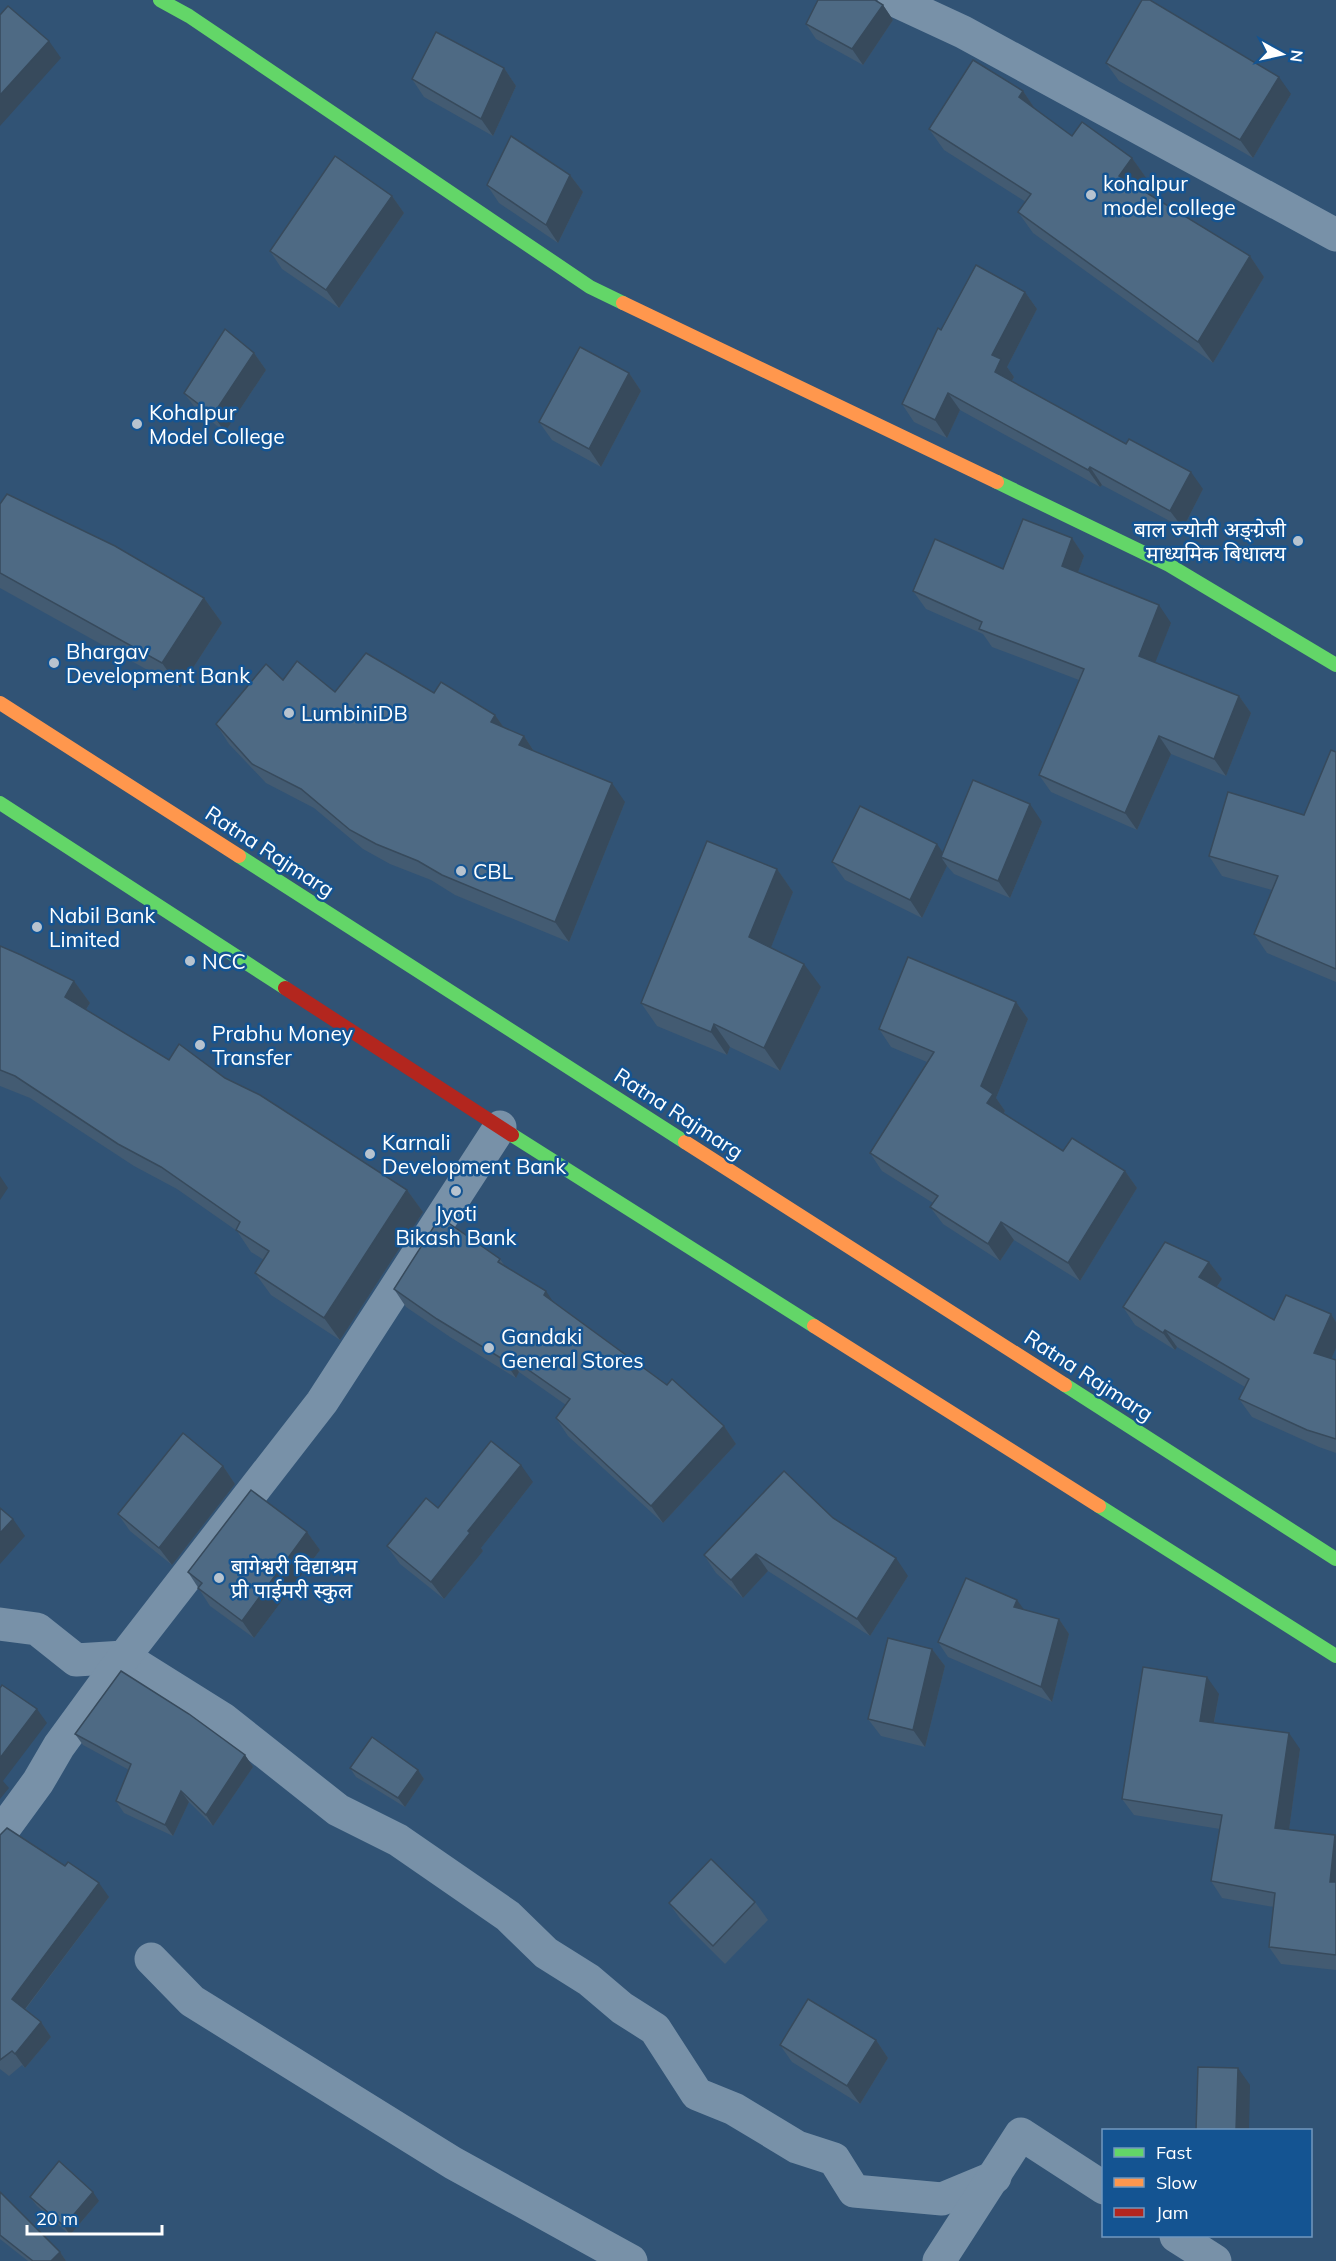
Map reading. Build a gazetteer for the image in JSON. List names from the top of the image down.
{
  "streets": {
    "main road": ["Ratna Rajmarg"]
  },
  "places": [
    "kohalpur model college",
    "Kohalpur Model College",
    "बाल ज्योती अङ्ग्रेजी माध्यमिक बिधालय",
    "Bhargav Development Bank",
    "LumbiniDB",
    "CBL",
    "Nabil Bank Limited",
    "NCC",
    "Prabhu Money Transfer",
    "Karnali Development Bank",
    "Jyoti Bikash Bank",
    "Gandaki General Stores",
    "बागेश्वरी विद्याश्रम प्री पाईमरी स्कुल"
  ],
  "legend": ["Fast", "Slow", "Jam"],
  "scale_bar": "20 m",
  "north": "right"
}
